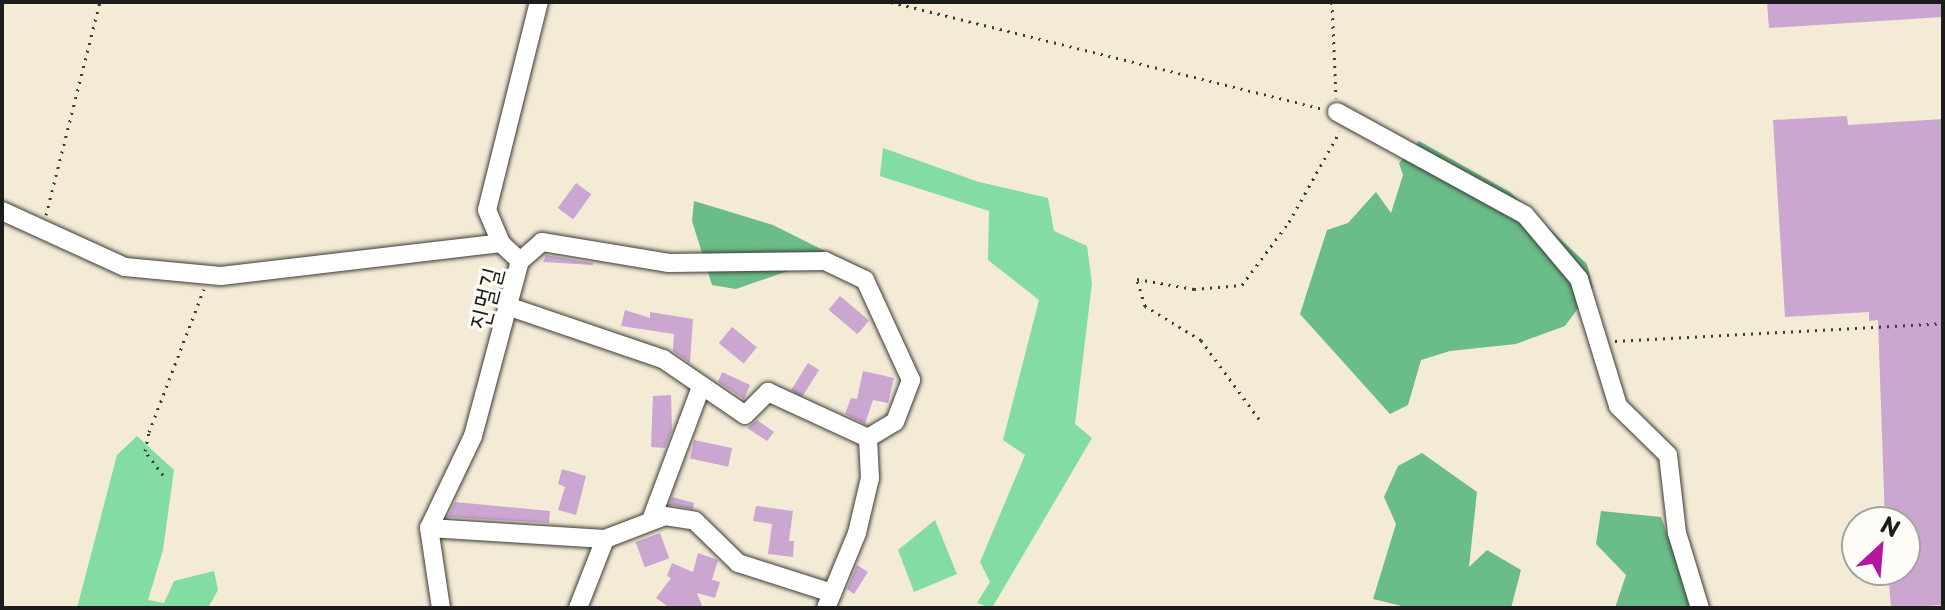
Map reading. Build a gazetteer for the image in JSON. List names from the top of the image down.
{
  "streets": {
    "street": ["진멀길"]
  },
  "north": "top right"
}
